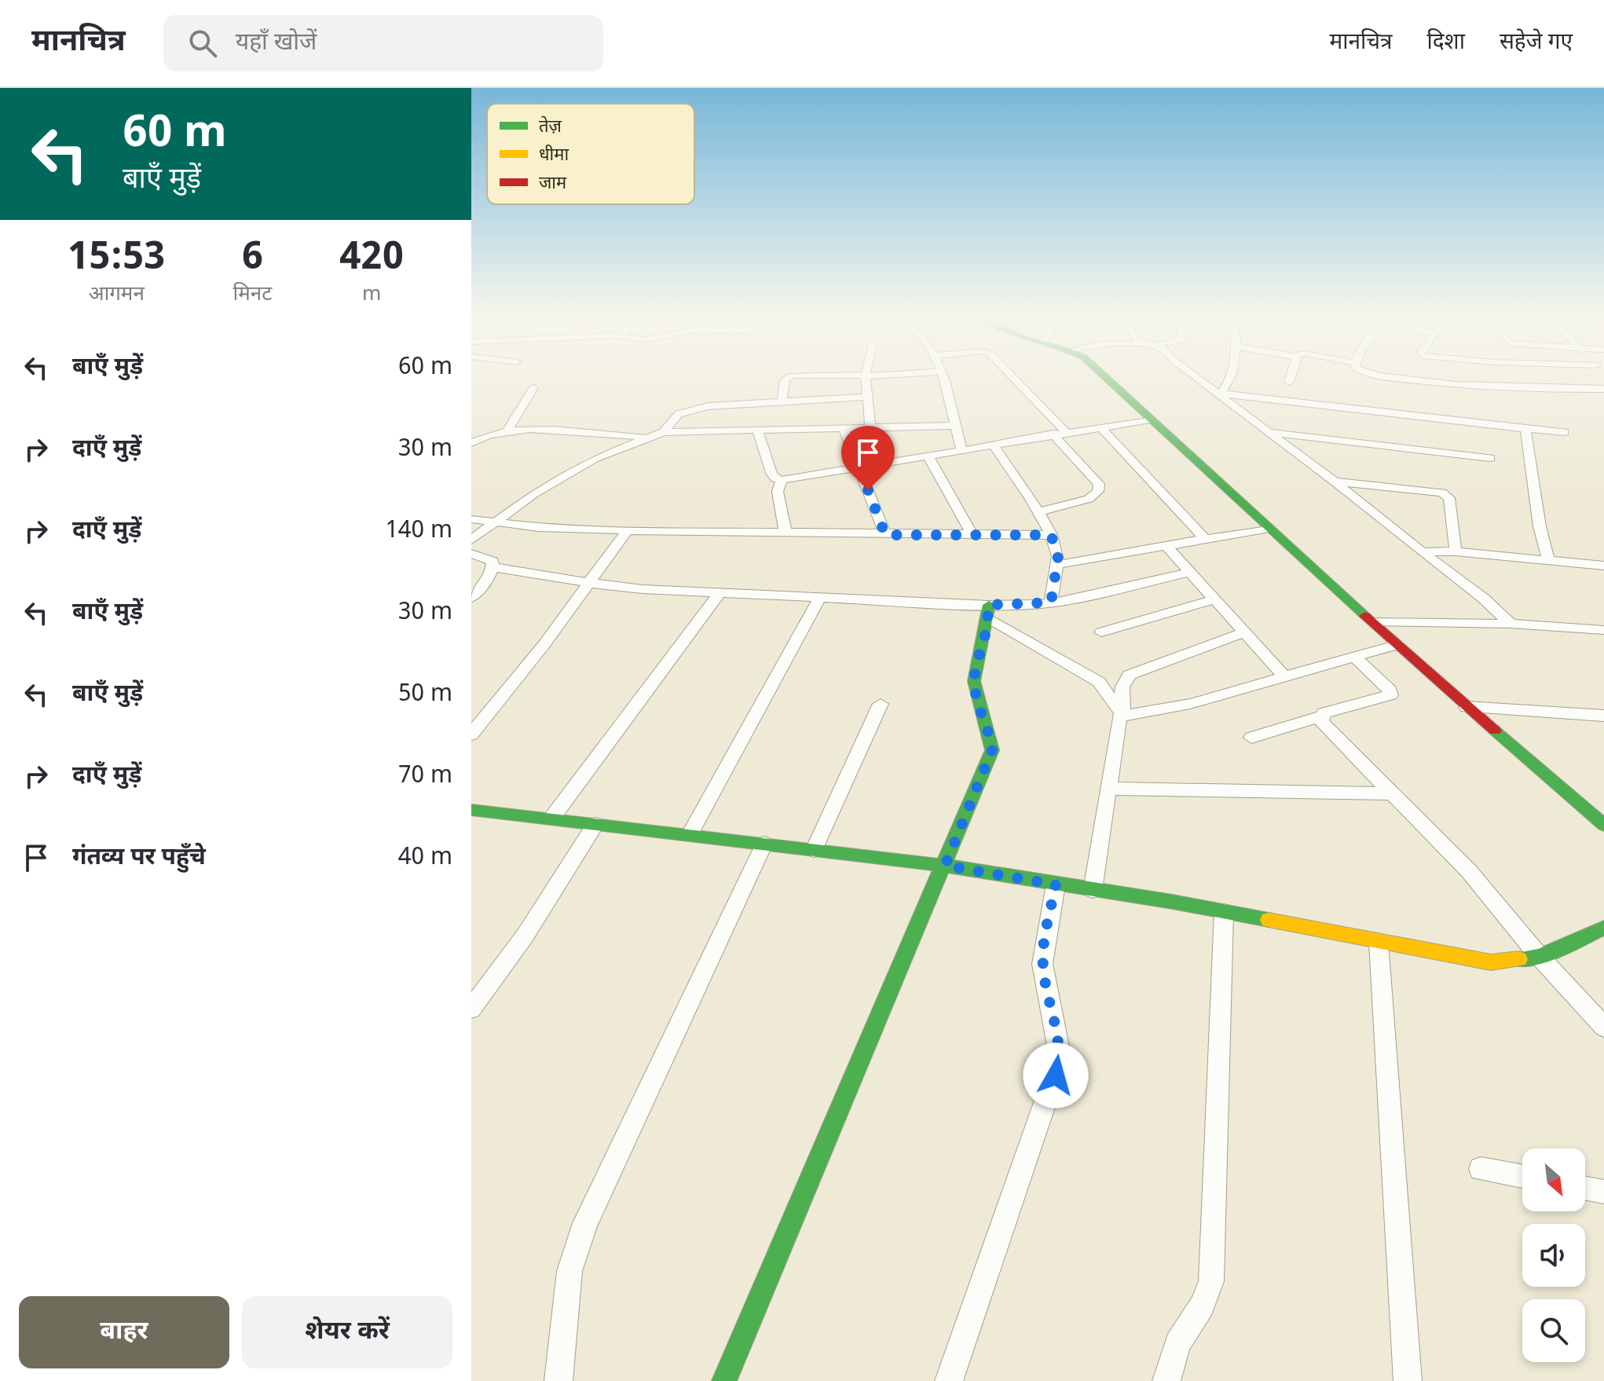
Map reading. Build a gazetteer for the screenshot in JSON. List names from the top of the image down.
{
  "legend": ["तेज़", "धीमा", "जाम"],
  "north": "bottom right",
  "page": {
    "header": "मानचित्र",
    "search": "यहाँ खोजें",
    "nav": ["मानचित्र", "दिशा", "सहेजे गए"],
    "turn": ["60 m", "बाएँ मुड़ें"],
    "eta": [
      "15:53",
      "आगमन",
      "6",
      "मिनट",
      "420",
      "m"
    ],
    "list": [
      {
        "name": "बाएँ मुड़ें",
        "value": "60 m"
      },
      {
        "name": "दाएँ मुड़ें",
        "value": "30 m"
      },
      {
        "name": "दाएँ मुड़ें",
        "value": "140 m"
      },
      {
        "name": "बाएँ मुड़ें",
        "value": "30 m"
      },
      {
        "name": "बाएँ मुड़ें",
        "value": "50 m"
      },
      {
        "name": "दाएँ मुड़ें",
        "value": "70 m"
      },
      {
        "name": "गंतव्य पर पहुँचे",
        "value": "40 m"
      }
    ],
    "buttons": ["बाहर", "शेयर करें"]
  }
}
